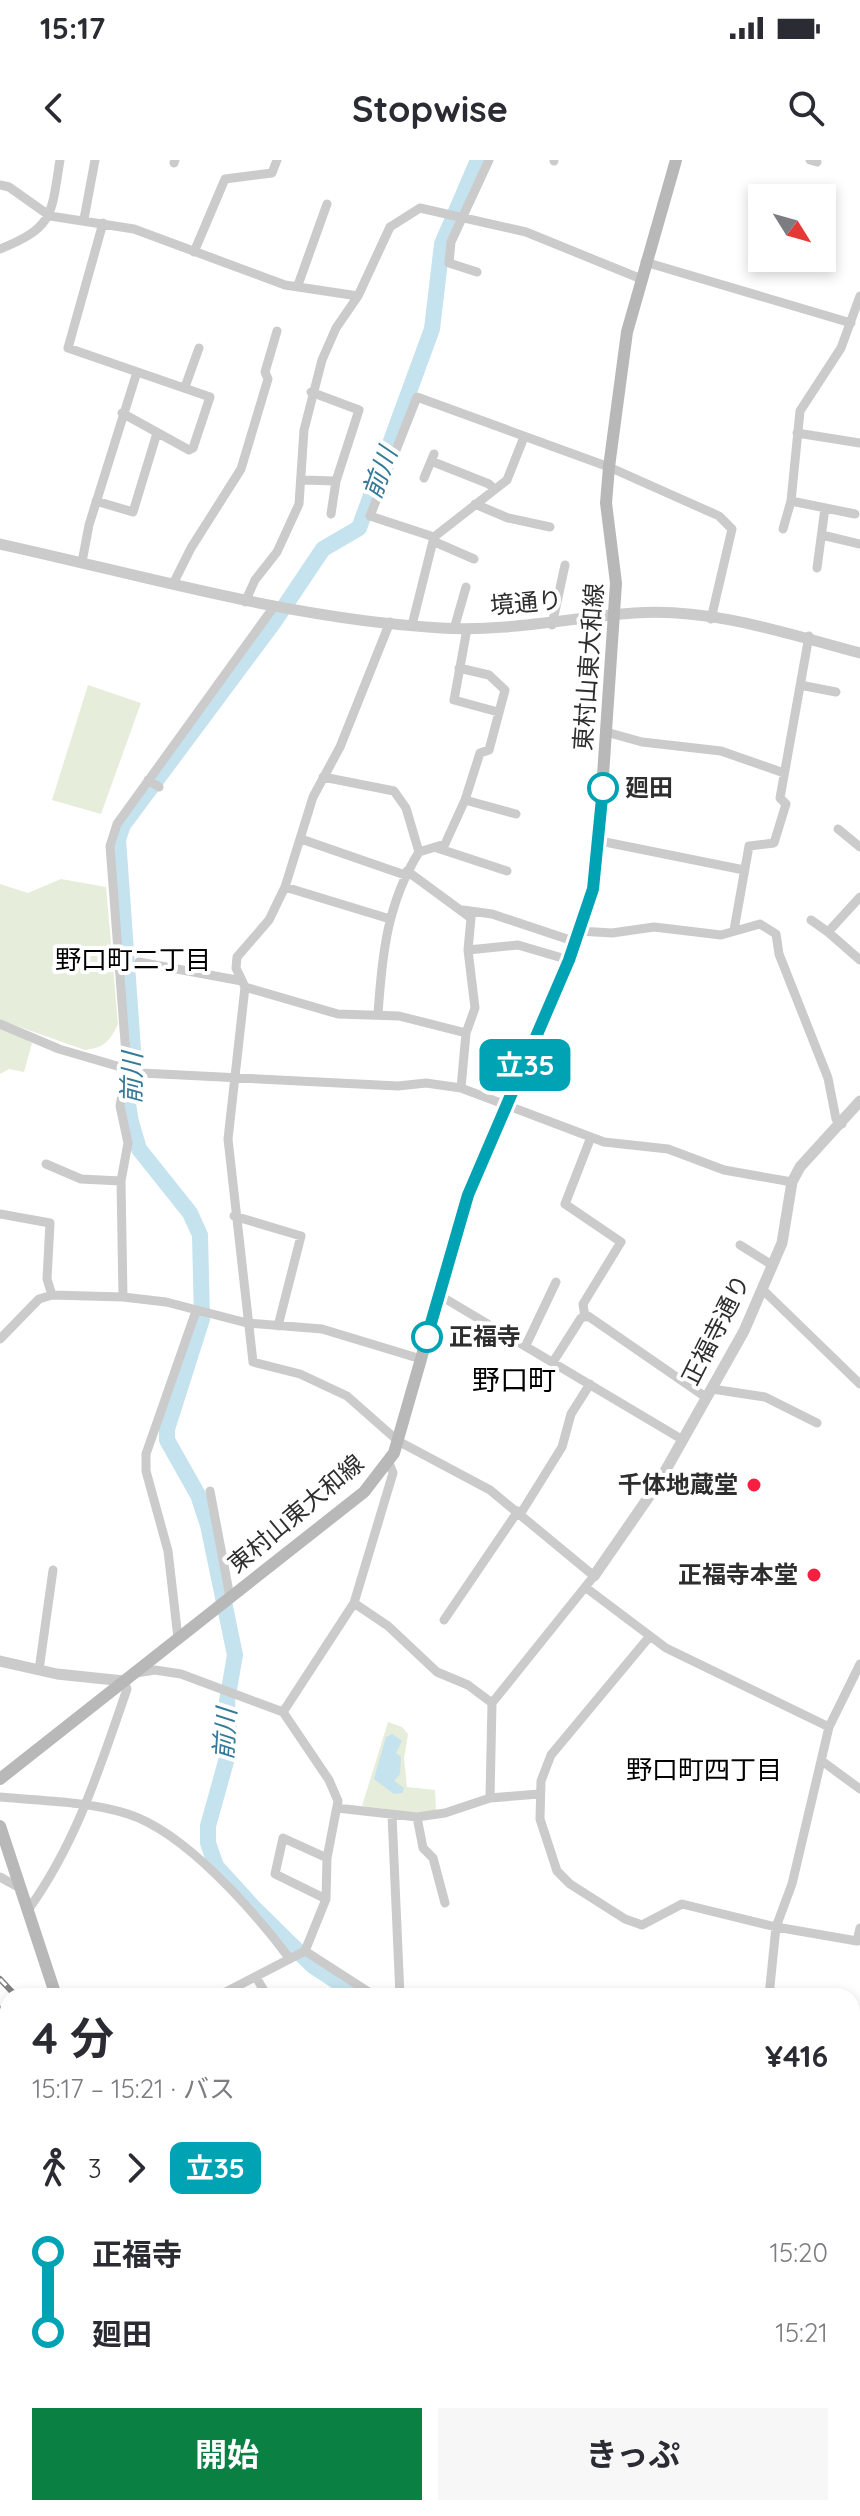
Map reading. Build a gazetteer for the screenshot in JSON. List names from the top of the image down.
{
  "streets": {
    "main road": ["東村山東大和線"],
    "street": ["境通り", "正福寺通り"]
  },
  "crossings": [
    ["境通り", "東村山東大和線"]
  ],
  "districts": ["野口町二丁目", "野口町", "野口町四丁目"],
  "water": ["前川"],
  "places": [
    "廻田",
    "正福寺",
    "千体地蔵堂",
    "正福寺本堂"
  ],
  "lines": ["bus line 立35"],
  "north": "bottom right",
  "page": {
    "status": "15:17",
    "header": "Stopwise",
    "on_map": "立35",
    "heading": ["4 分", "15:17 – 15:21 · バス", "¥416"],
    "legs": ["3", "立35"],
    "list": [
      {
        "name": "正福寺",
        "value": "15:20"
      },
      {
        "name": "廻田",
        "value": "15:21"
      }
    ],
    "buttons": ["開始", "きっぷ"]
  }
}
